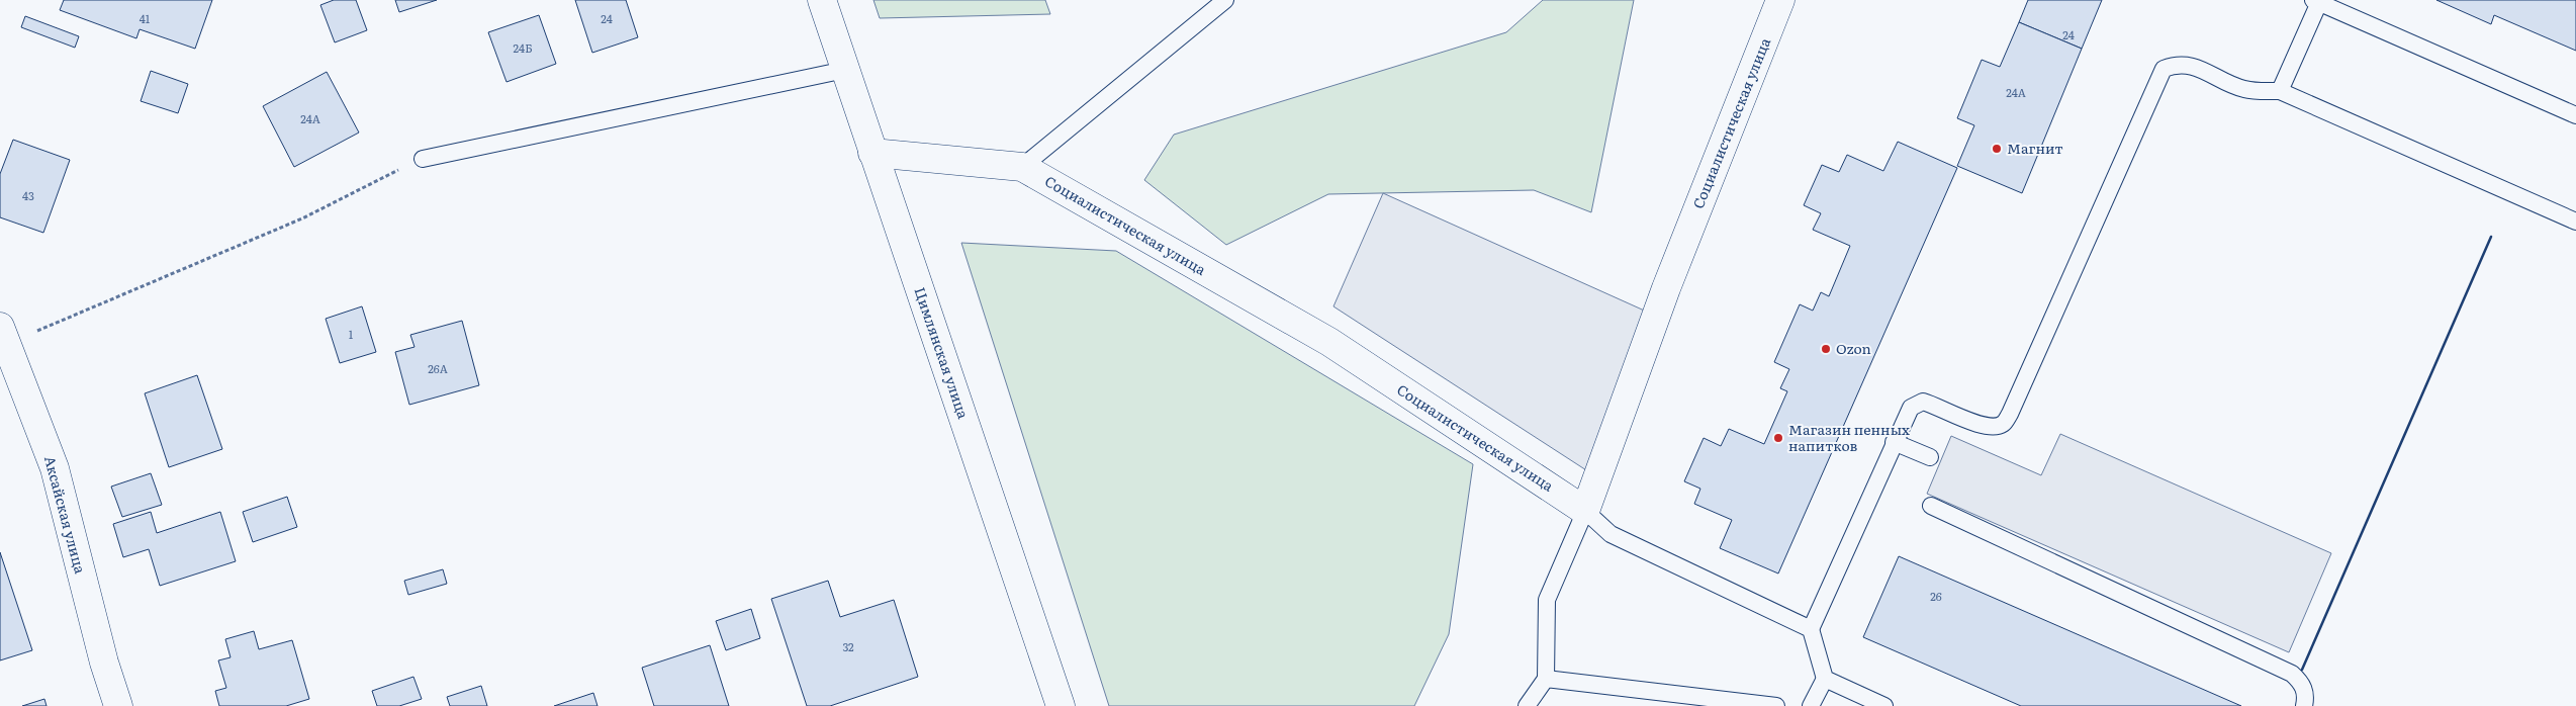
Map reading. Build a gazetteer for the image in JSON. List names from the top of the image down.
{
  "streets": {
    "street": ["Социалистическая улица", "Цимлянская улица", "Аксайская улица"]
  },
  "crossings": [
    ["Социалистическая улица", "Цимлянская улица"]
  ],
  "places": ["Магнит", "Ozon", "Магазин пенных напитков"],
  "house_numbers": [
    "41",
    "24",
    "24",
    "24Б",
    "24А",
    "24А",
    "43",
    "1",
    "26А",
    "26",
    "32"
  ]
}
